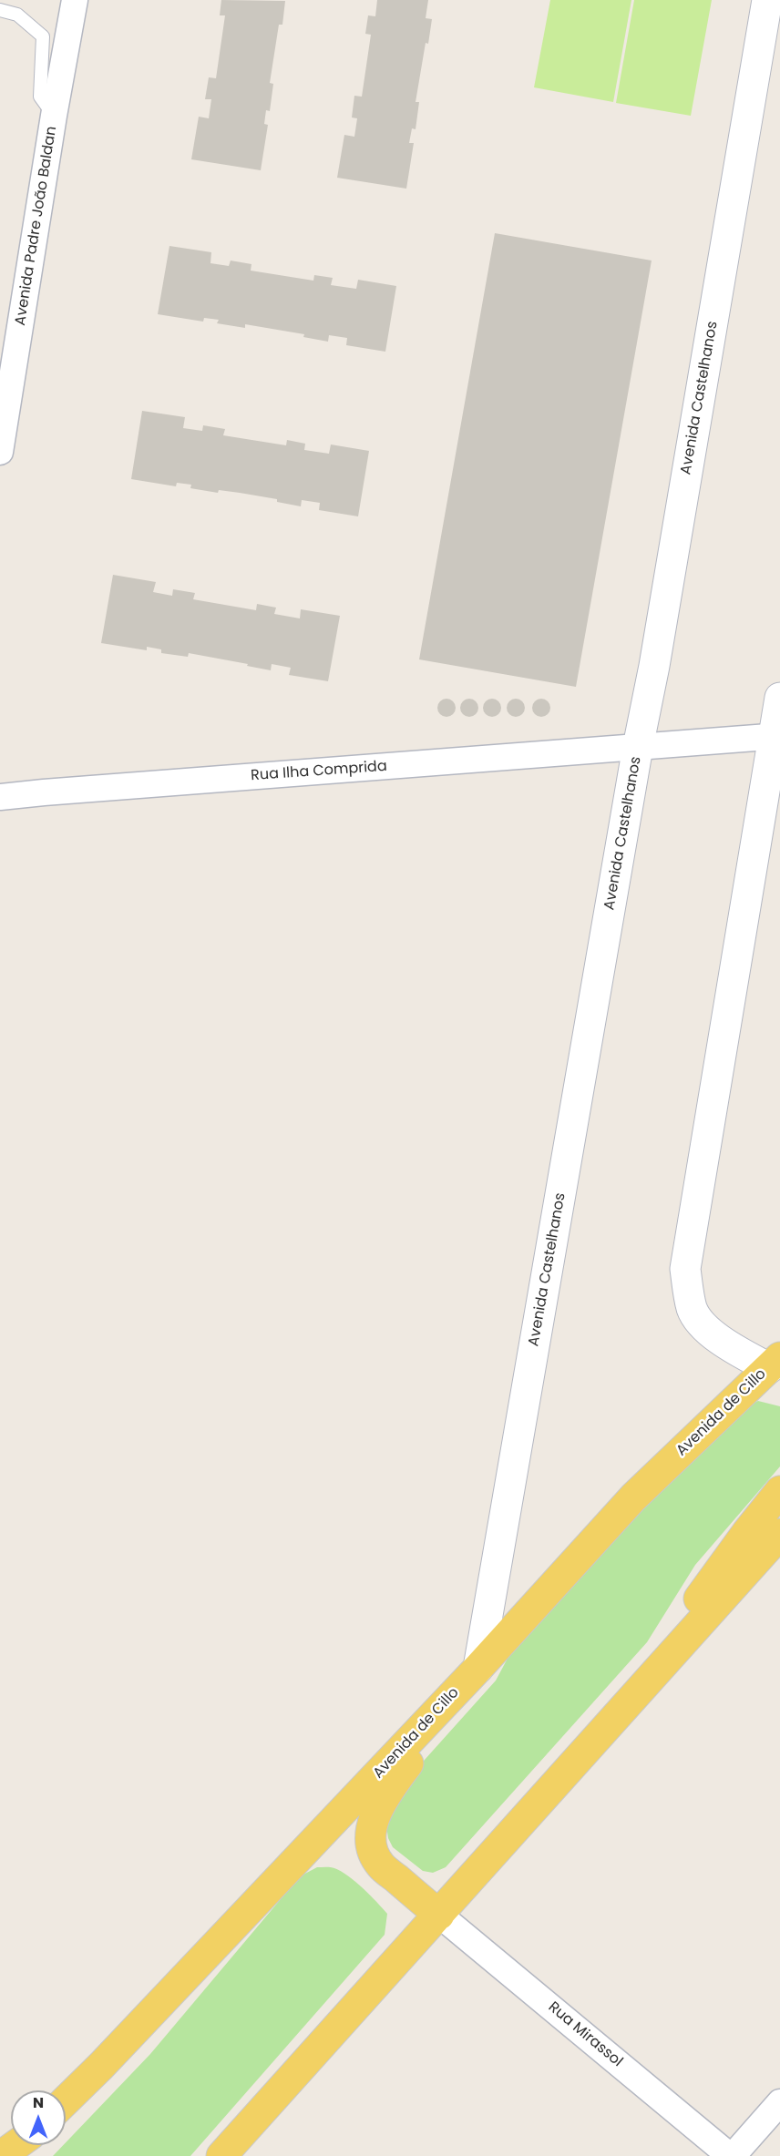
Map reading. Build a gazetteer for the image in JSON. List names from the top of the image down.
{
  "streets": {
    "main road": ["Avenida Castelhanos", "Avenida de Cillo"],
    "street": ["Avenida Padre João Baldan", "Rua Ilha Comprida", "Rua Mirassol"]
  },
  "crossings": [
    ["Avenida Castelhanos", "Rua Ilha Comprida"],
    ["Avenida Castelhanos", "Avenida de Cillo"]
  ],
  "north": "top"
}
